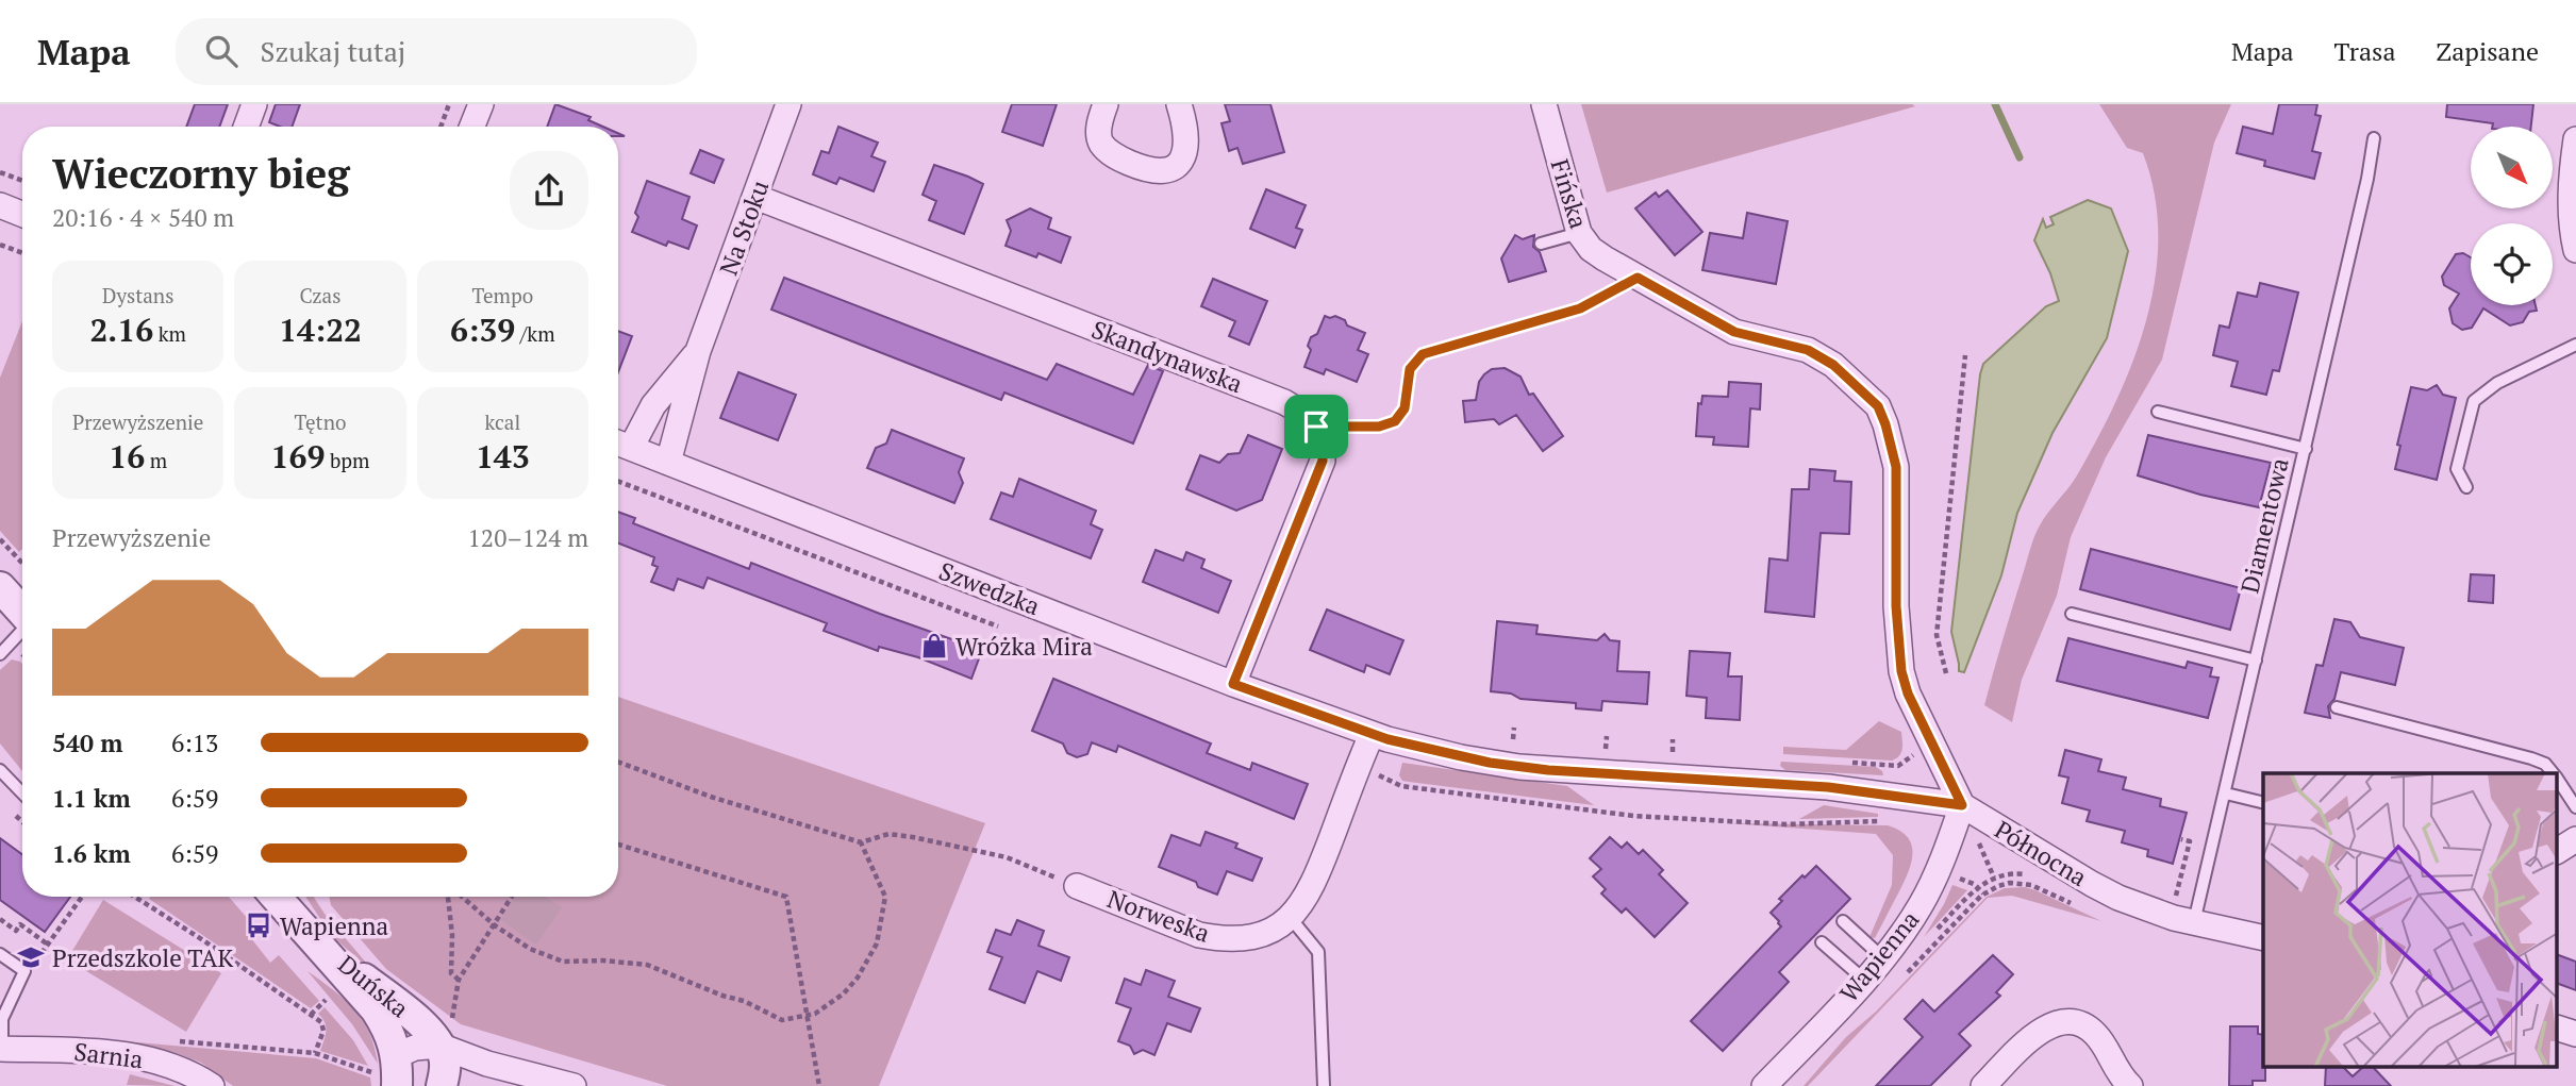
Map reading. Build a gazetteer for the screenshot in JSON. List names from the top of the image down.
{
  "streets": {
    "street": [
      "Fińska",
      "Na Stoku",
      "Skandynawska",
      "Szwedzka",
      "Północna",
      "Norweska",
      "Wapienna",
      "Duńska",
      "Sarnia"
    ],
    "lane": ["Diamentowa"]
  },
  "crossings": [
    ["Fińska", "Północna"],
    ["Fińska", "Wapienna"],
    ["Na Stoku", "Skandynawska"],
    ["Na Stoku", "Szwedzka"],
    ["Diamentowa", "Północna"],
    ["Szwedzka", "Północna"],
    ["Szwedzka", "Norweska"],
    ["Północna", "Norweska"],
    ["Północna", "Wapienna"]
  ],
  "places": {
    "shop": ["Wróżka Mira"],
    "bus stop": ["Wapienna"],
    "school or university": ["Przedszkole TAK"]
  },
  "north": "bottom right",
  "page": {
    "header": "Mapa",
    "search": "Szukaj tutaj",
    "nav": ["Mapa", "Trasa", "Zapisane"],
    "heading": ["Wieczorny bieg", "20:16 · 4 × 540 m"],
    "stats": [
      ["Dystans", "2.16 km"],
      ["Czas", "14:22"],
      ["Tempo", "6:39 /km"],
      ["Przewyższenie", "16 m"],
      ["Tętno", "169 bpm"],
      ["kcal", "143"]
    ],
    "chart": ["Przewyższenie", "120–124 m"],
    "list": [
      {
        "name": "540 m",
        "note": "6:13"
      },
      {
        "name": "1.1 km",
        "note": "6:59"
      },
      {
        "name": "1.6 km",
        "note": "6:59"
      }
    ]
  }
}
